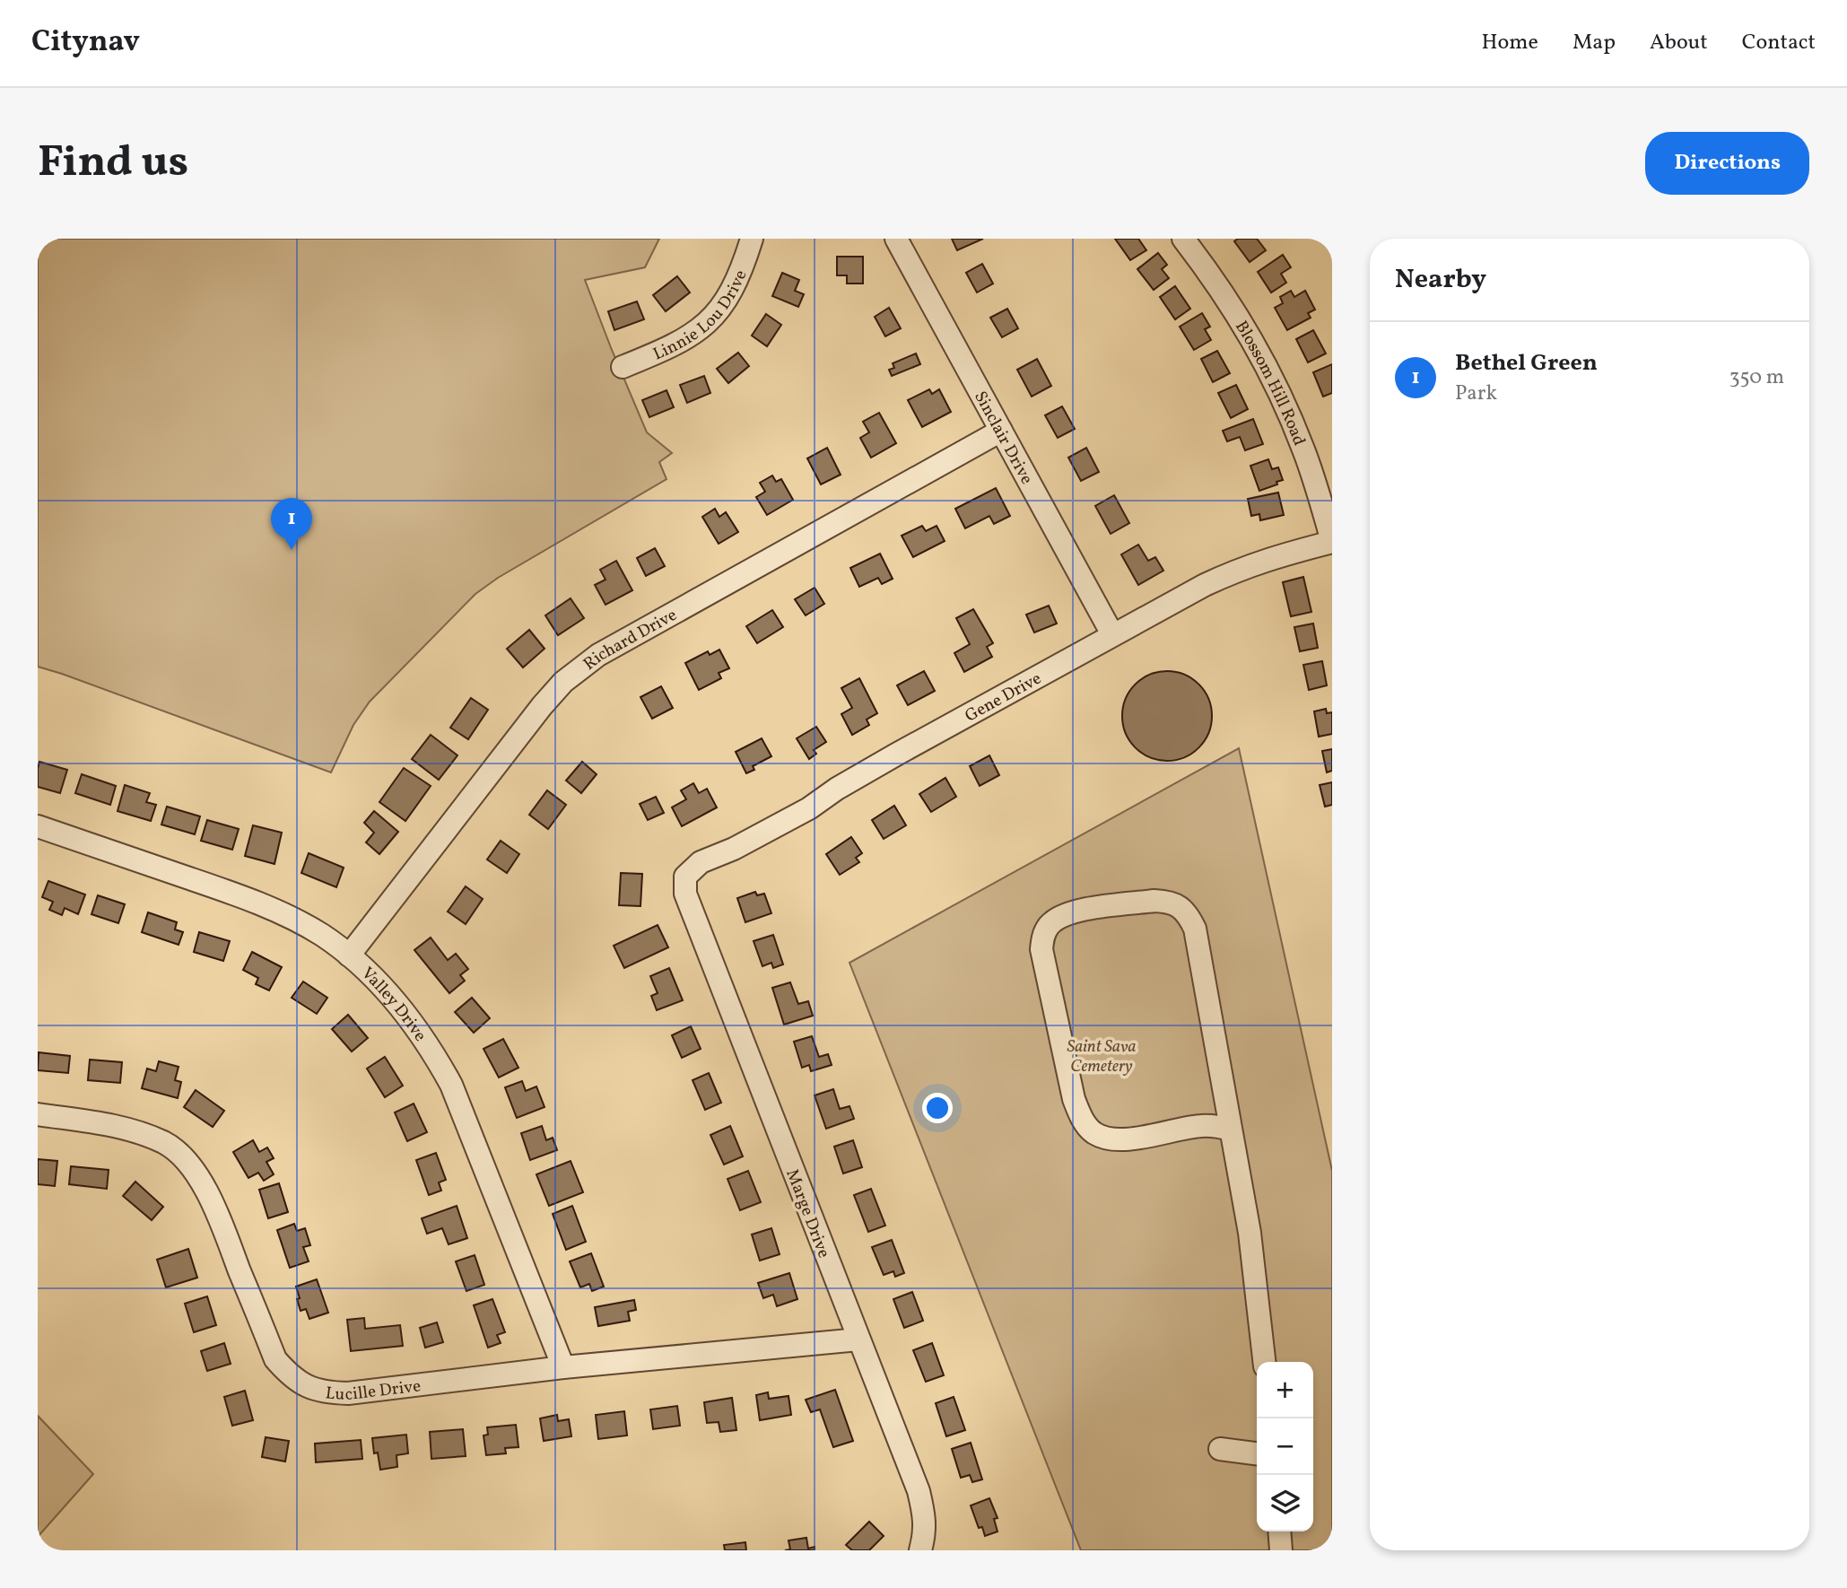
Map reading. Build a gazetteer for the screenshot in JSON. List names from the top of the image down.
{
  "streets": {
    "street": [
      "Linnie Lou Drive",
      "Blossom Hill Road",
      "Sinclair Drive",
      "Richard Drive",
      "Gene Drive",
      "Valley Drive",
      "Marge Drive",
      "Lucille Drive"
    ]
  },
  "crossings": [
    ["Blossom Hill Road", "Gene Drive"],
    ["Sinclair Drive", "Richard Drive"],
    ["Sinclair Drive", "Gene Drive"],
    ["Richard Drive", "Valley Drive"],
    ["Gene Drive", "Marge Drive"],
    ["Valley Drive", "Lucille Drive"],
    ["Marge Drive", "Lucille Drive"]
  ],
  "parks": ["Saint Sava Cemetery"],
  "page": {
    "header": "Citynav",
    "nav": [
      "Home",
      "Map",
      "About",
      "Contact"
    ],
    "buttons": "Directions",
    "title": "Find us",
    "heading": "Nearby",
    "list": [
      {
        "mark": "1",
        "name": "Bethel Green",
        "note": "Park",
        "value": "350 m"
      }
    ],
    "pins": "1",
    "map_buttons": ["+", "−"]
  }
}
